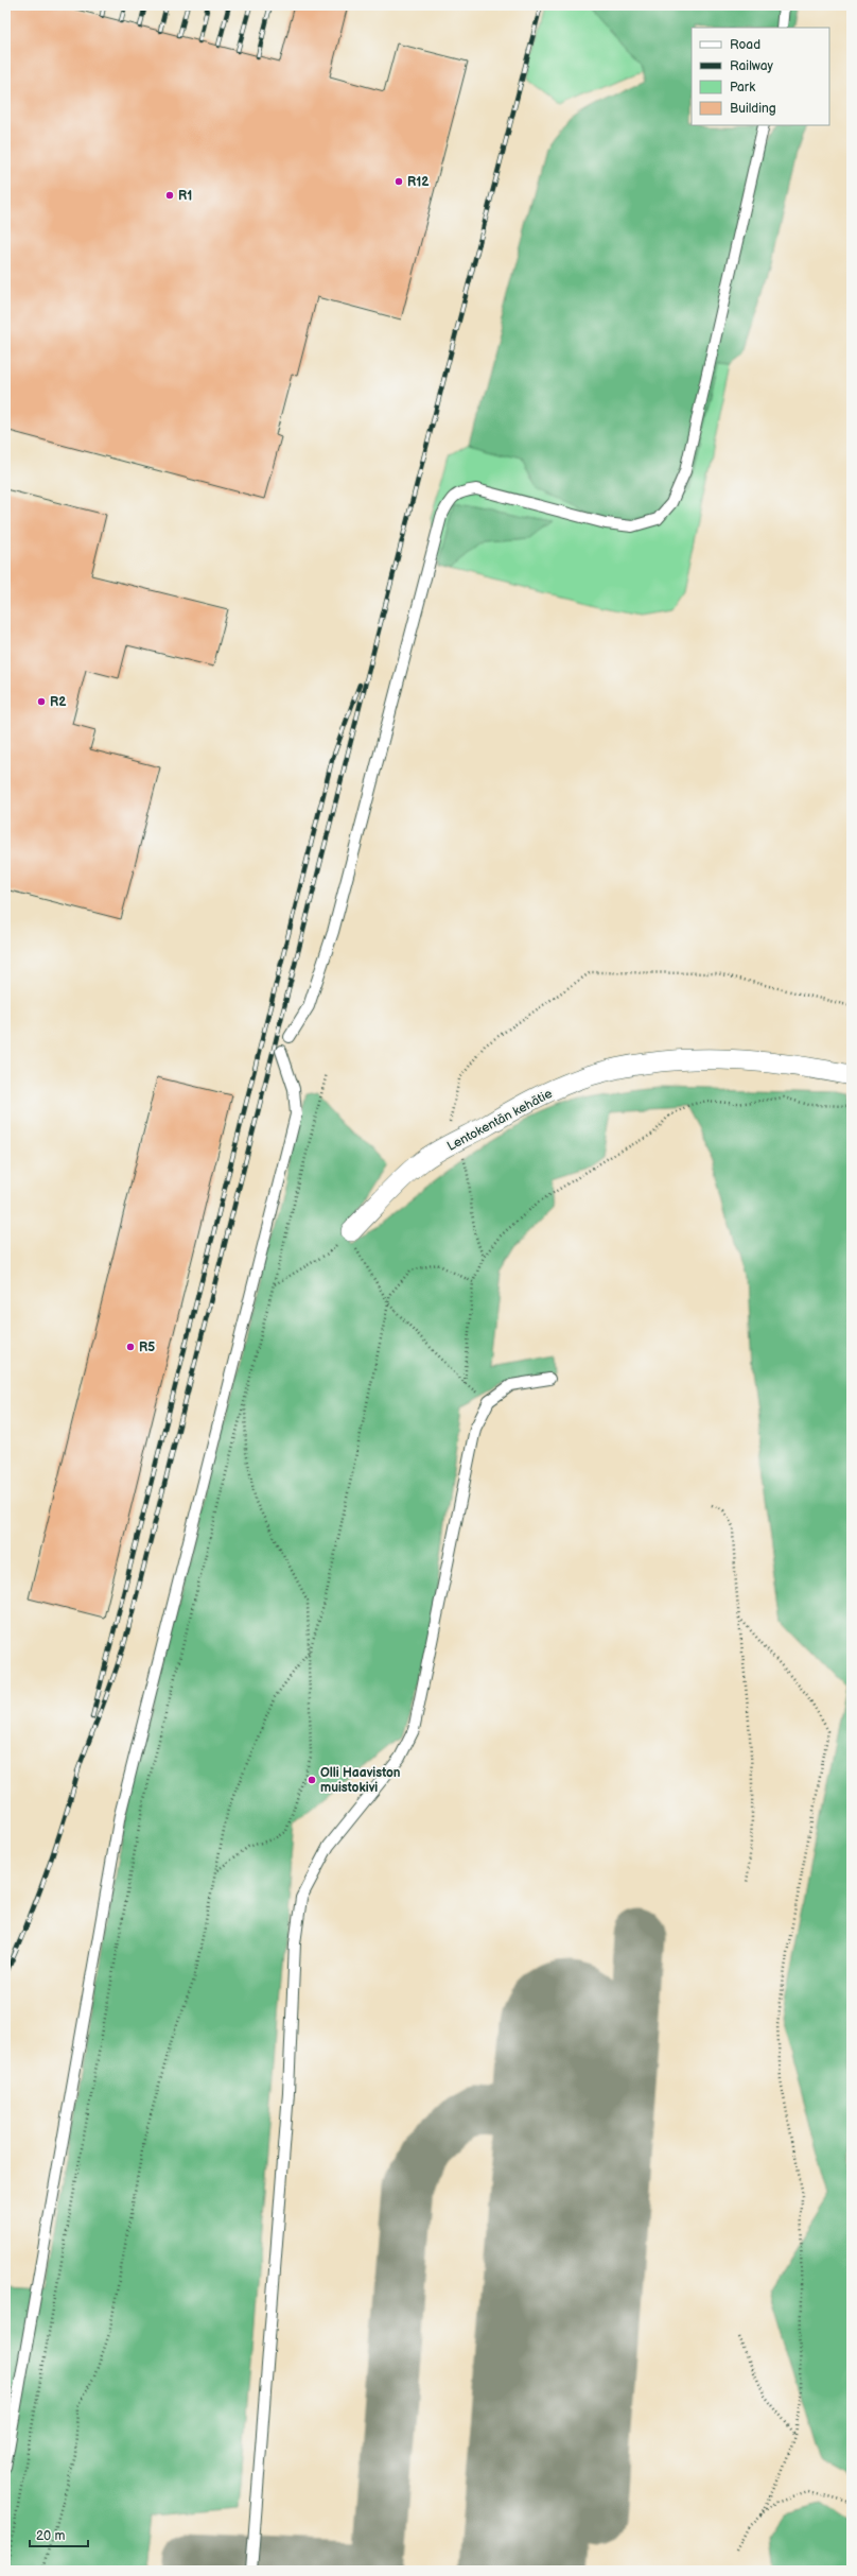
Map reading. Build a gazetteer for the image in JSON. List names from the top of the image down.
{
  "streets": {
    "street": ["Lentokentän kehätie"]
  },
  "places": [
    "R12",
    "R1",
    "R2",
    "R5",
    "Olli Haaviston muistokivi"
  ],
  "legend": [
    "Road",
    "Railway",
    "Park",
    "Building"
  ],
  "scale_bar": "20 m"
}
